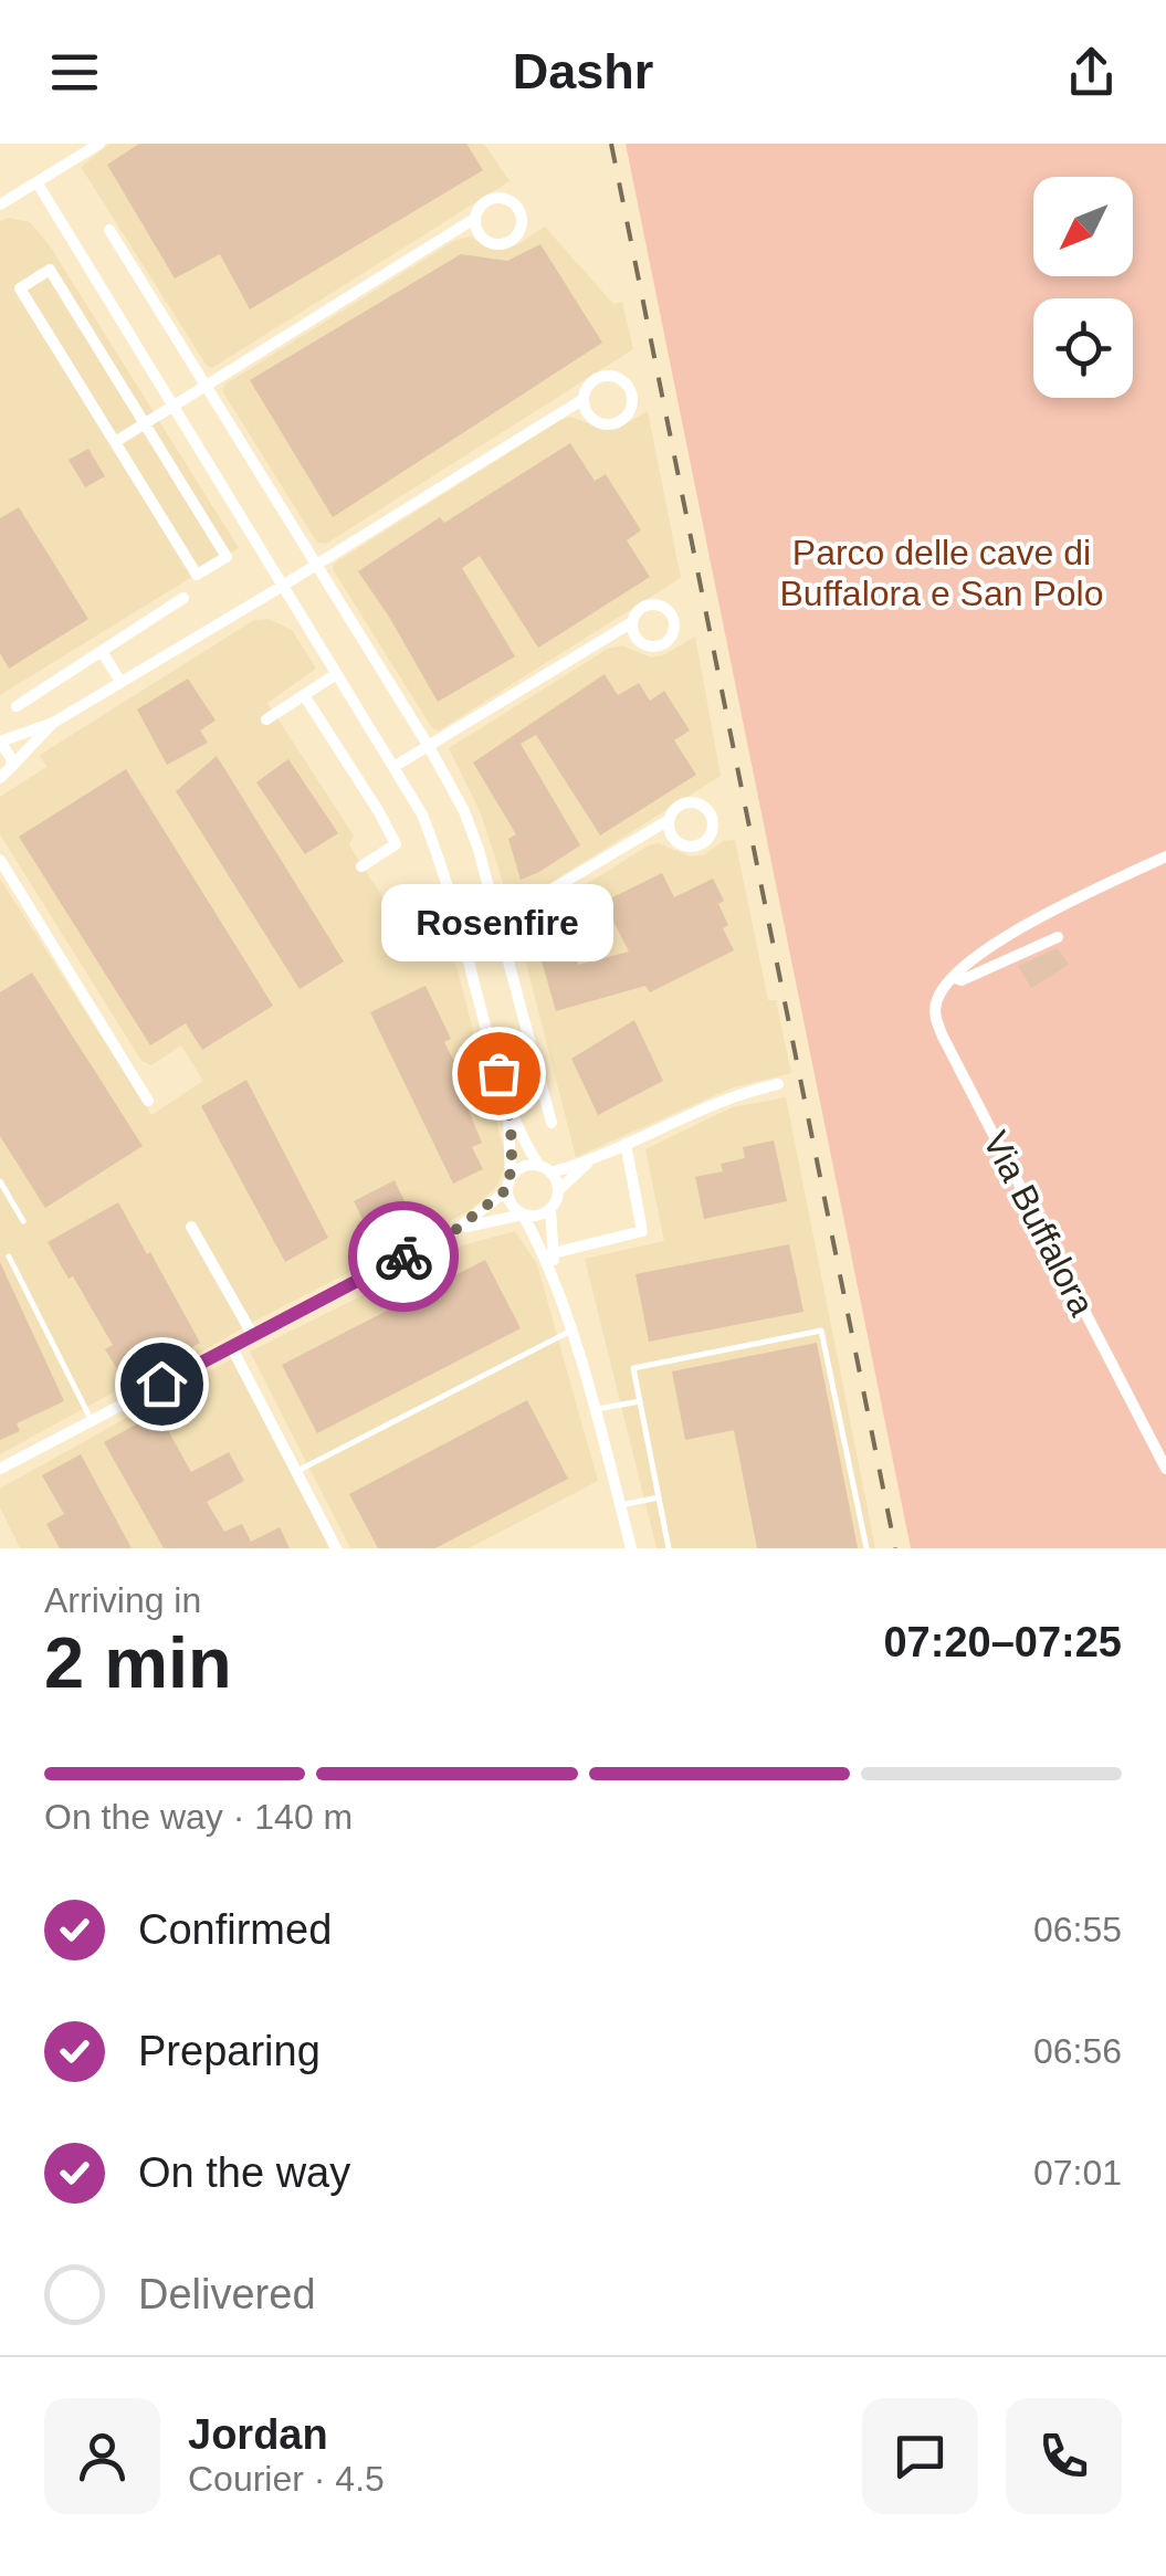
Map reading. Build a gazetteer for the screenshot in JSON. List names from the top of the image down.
{
  "streets": {
    "street": ["Via Buffalora"]
  },
  "parks": ["Parco delle cave di Buffalora e San Polo"],
  "places": ["Rosenfire"],
  "north": "bottom left",
  "page": {
    "header": "Dashr",
    "bubble": "Rosenfire",
    "heading": ["2 min", "Arriving in", "07:20–07:25"],
    "panel": ["Jordan", "Courier · 4.5"],
    "bar": "On the way · 140 m",
    "list": [
      ["Confirmed", "06:55"],
      ["Preparing", "06:56"],
      ["On the way", "07:01"],
      "Delivered"
    ]
  }
}
